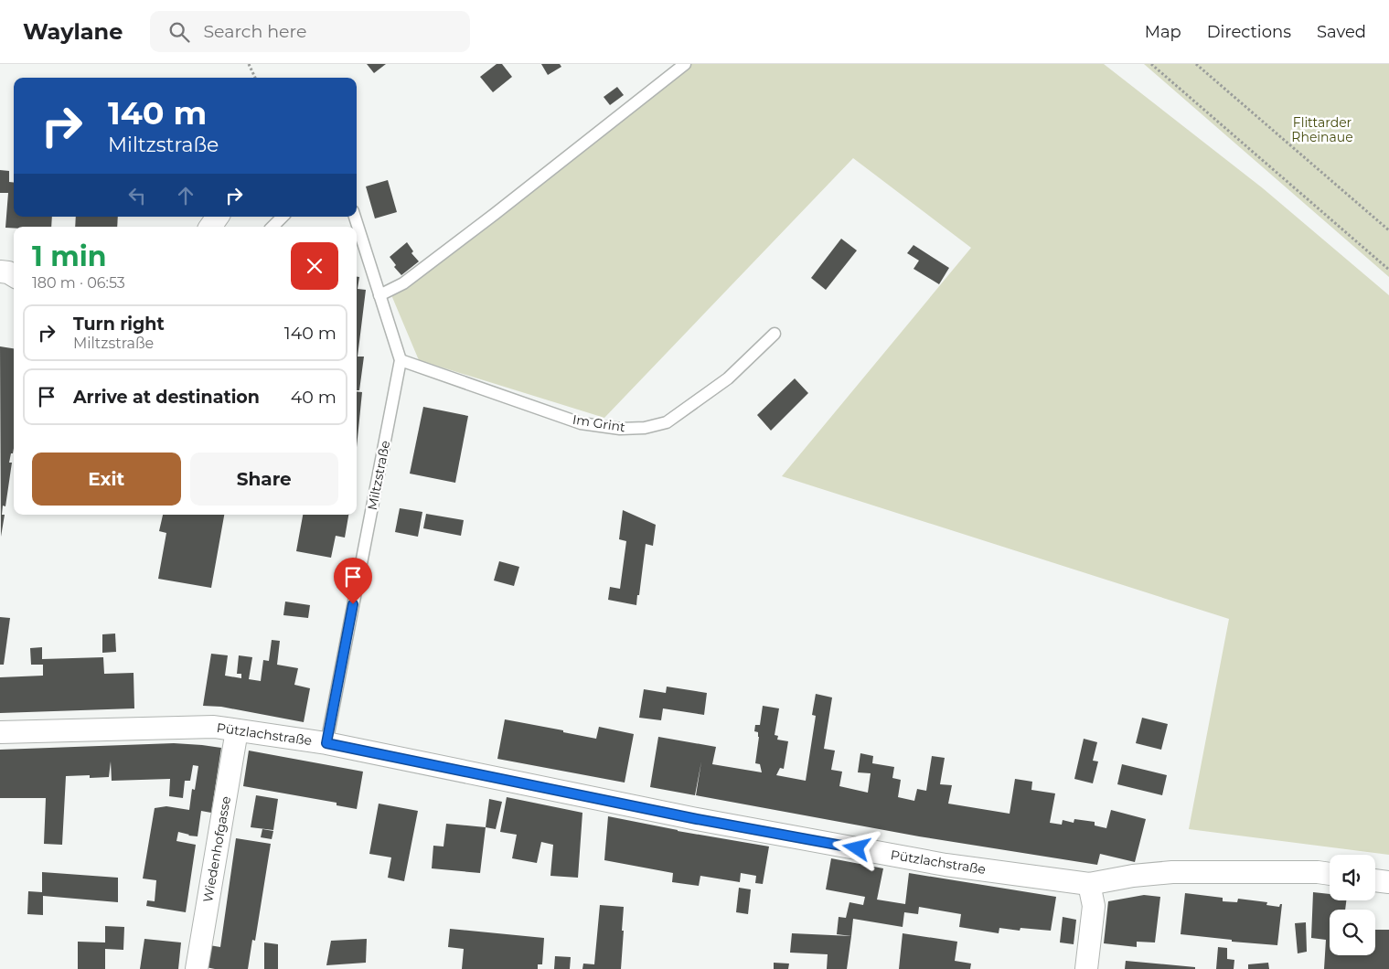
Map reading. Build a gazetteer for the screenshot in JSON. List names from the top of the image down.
{
  "streets": {
    "street": ["Pützlachstraße", "Wiedenhofgasse"],
    "lane": ["Im Grint", "Miltzstraße"]
  },
  "crossings": [
    ["Im Grint", "Miltzstraße"],
    ["Miltzstraße", "Pützlachstraße"],
    ["Pützlachstraße", "Wiedenhofgasse"]
  ],
  "parks": ["Flittarder Rheinaue"],
  "page": {
    "header": "Waylane",
    "search": "Search here",
    "nav": ["Map", "Directions", "Saved"],
    "turn": ["140 m", "Miltzstraße"],
    "heading": ["1 min", "180 m · 06:53"],
    "list": [
      {
        "name": "Turn right",
        "note": "Miltzstraße",
        "value": "140 m"
      },
      {
        "name": "Arrive at destination",
        "value": "40 m"
      }
    ],
    "buttons": ["Exit", "Share"]
  }
}
